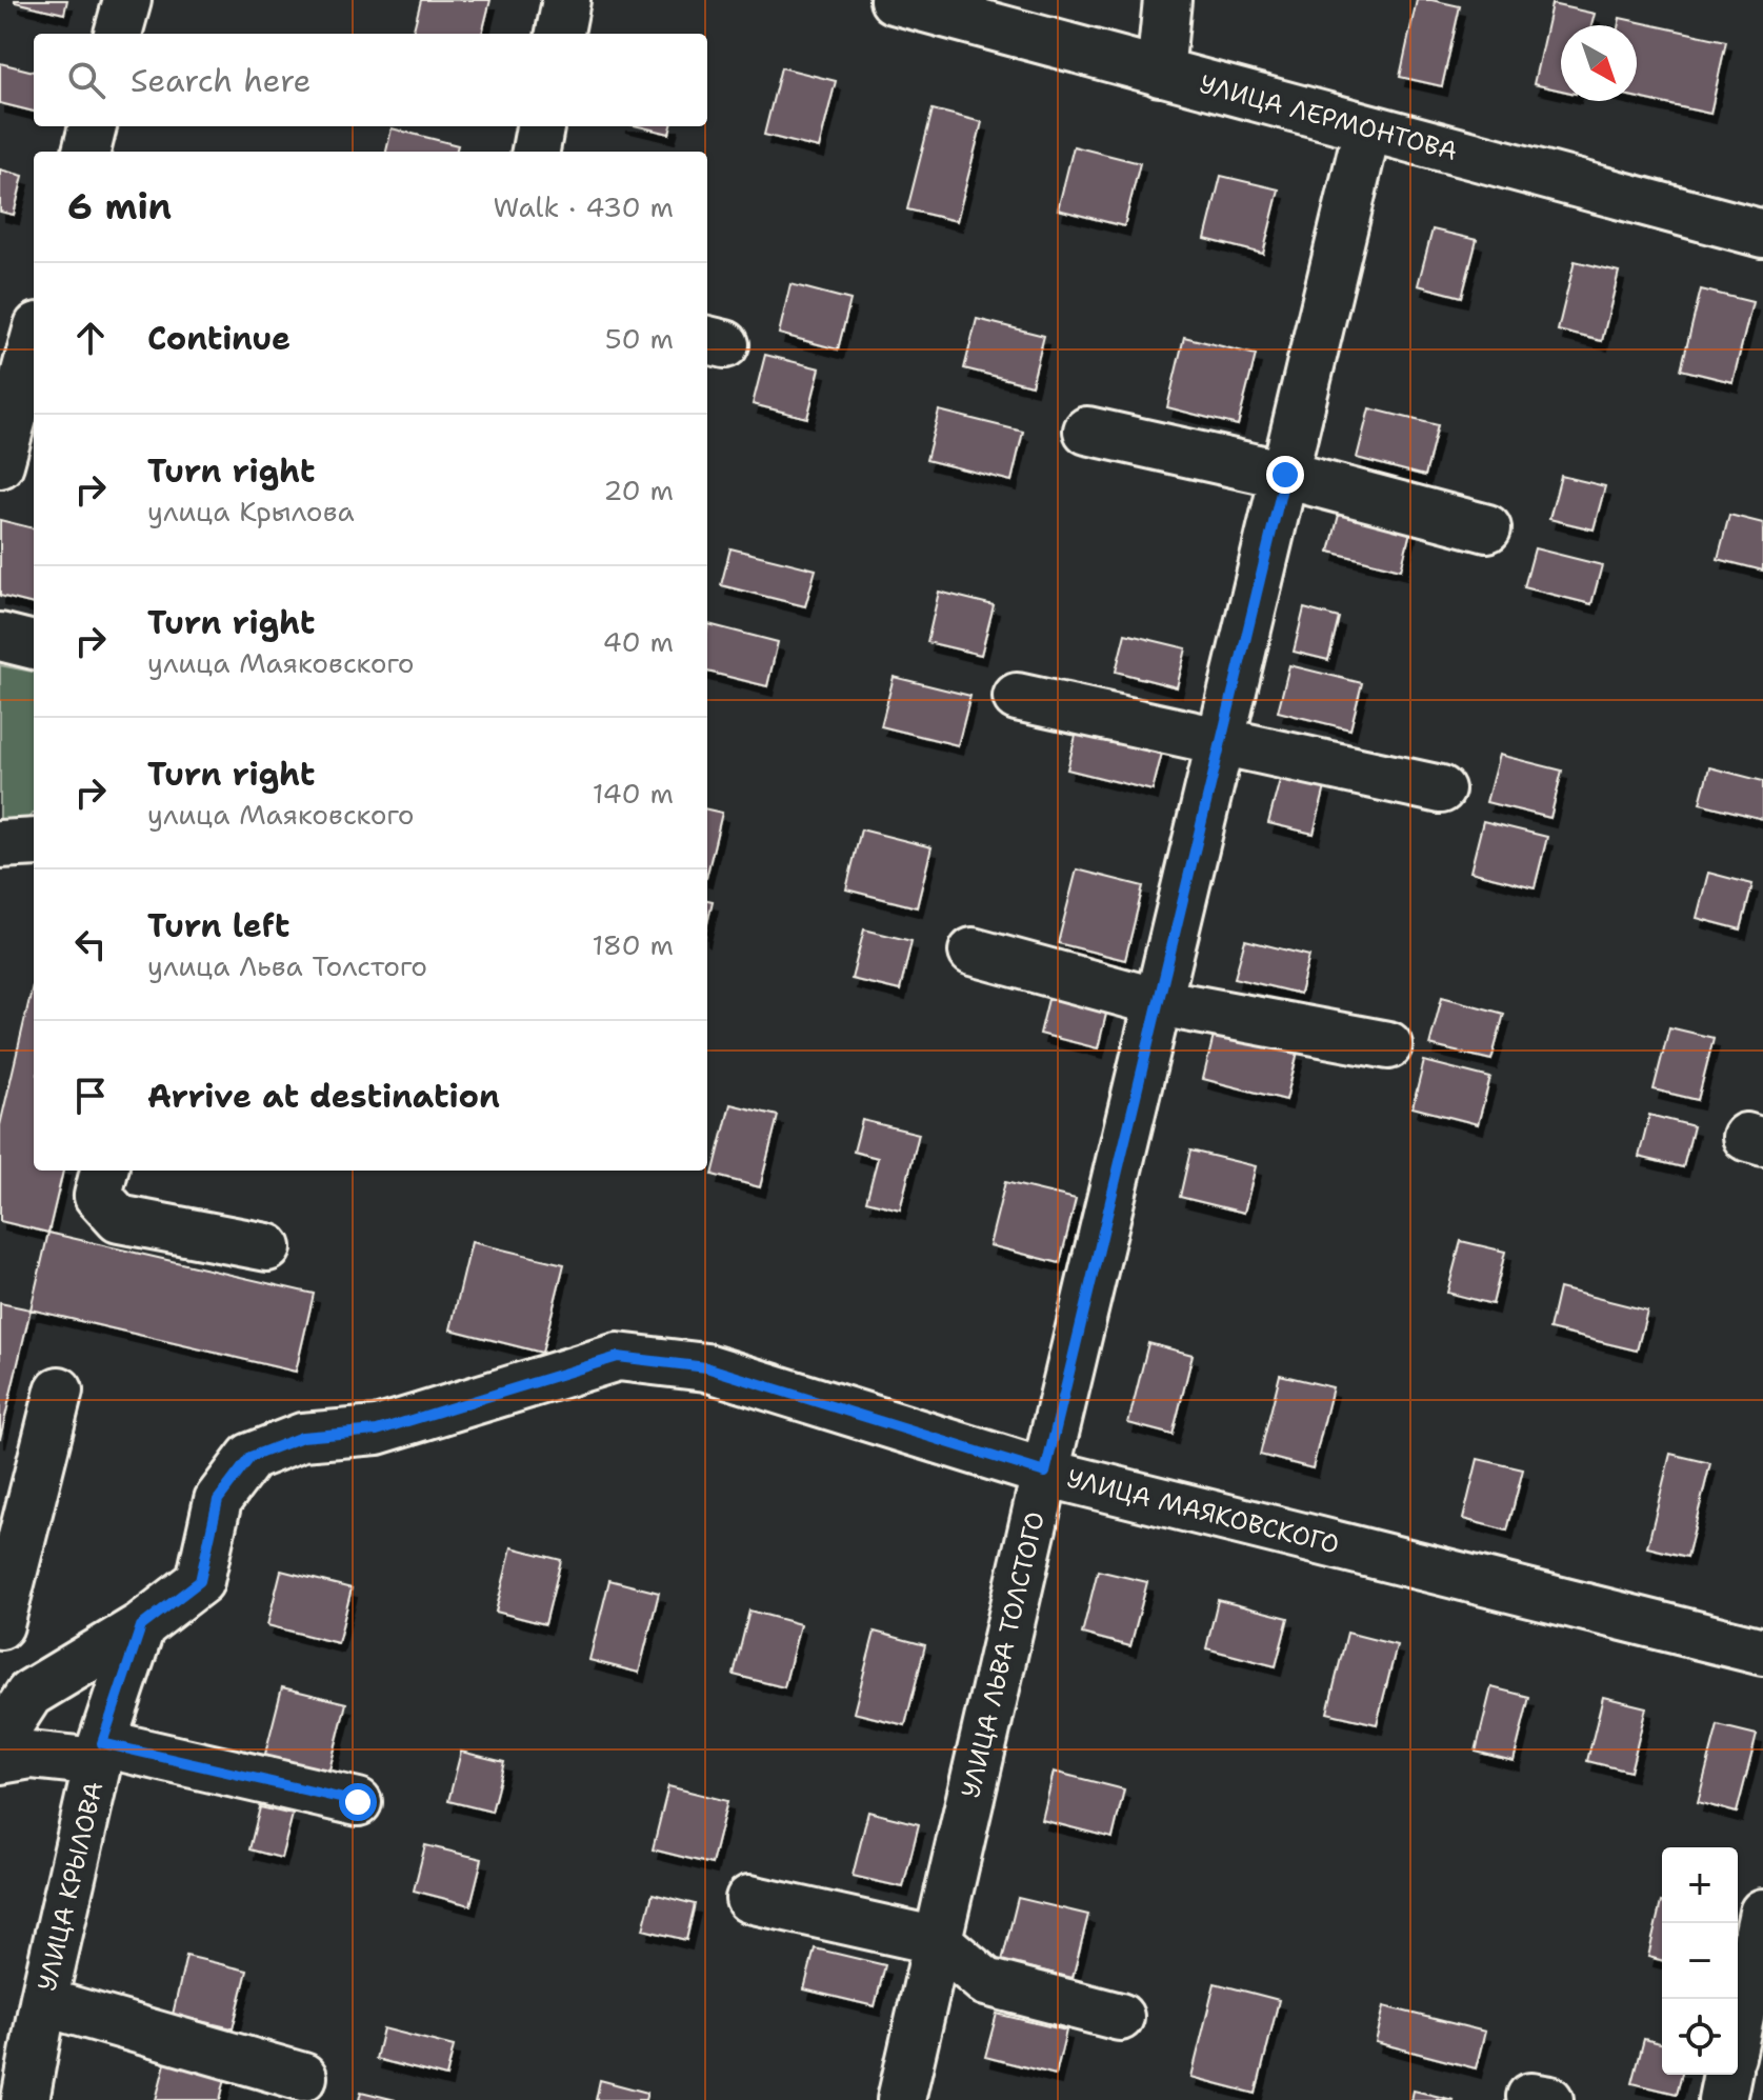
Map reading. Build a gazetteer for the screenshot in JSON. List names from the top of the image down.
{
  "streets": {
    "street": [
      "УЛИЦА ЛЕРМОНТОВА",
      "УЛИЦА МАЯКОВСКОГО",
      "УЛИЦА ЛЬВА ТОЛСТОГО",
      "УЛИЦА КРЫЛОВА"
    ]
  },
  "crossings": [
    ["УЛИЦА ЛЕРМОНТОВА", "УЛИЦА ЛЬВА ТОЛСТОГО"],
    ["УЛИЦА МАЯКОВСКОГО", "УЛИЦА ЛЬВА ТОЛСТОГО"],
    ["УЛИЦА МАЯКОВСКОГО", "УЛИЦА КРЫЛОВА"]
  ],
  "north": "bottom right",
  "page": {
    "search": "Search here",
    "heading": ["6 min", "Walk · 430 m"],
    "list": [
      ["Continue", "50 m"],
      ["Turn right", "улица Крылова", "20 m"],
      ["Turn right", "улица Маяковского", "40 m"],
      ["Turn right", "улица Маяковского", "140 m"],
      ["Turn left", "улица Льва Толстого", "180 m"],
      "Arrive at destination"
    ],
    "map_buttons": ["+", "−"]
  }
}
